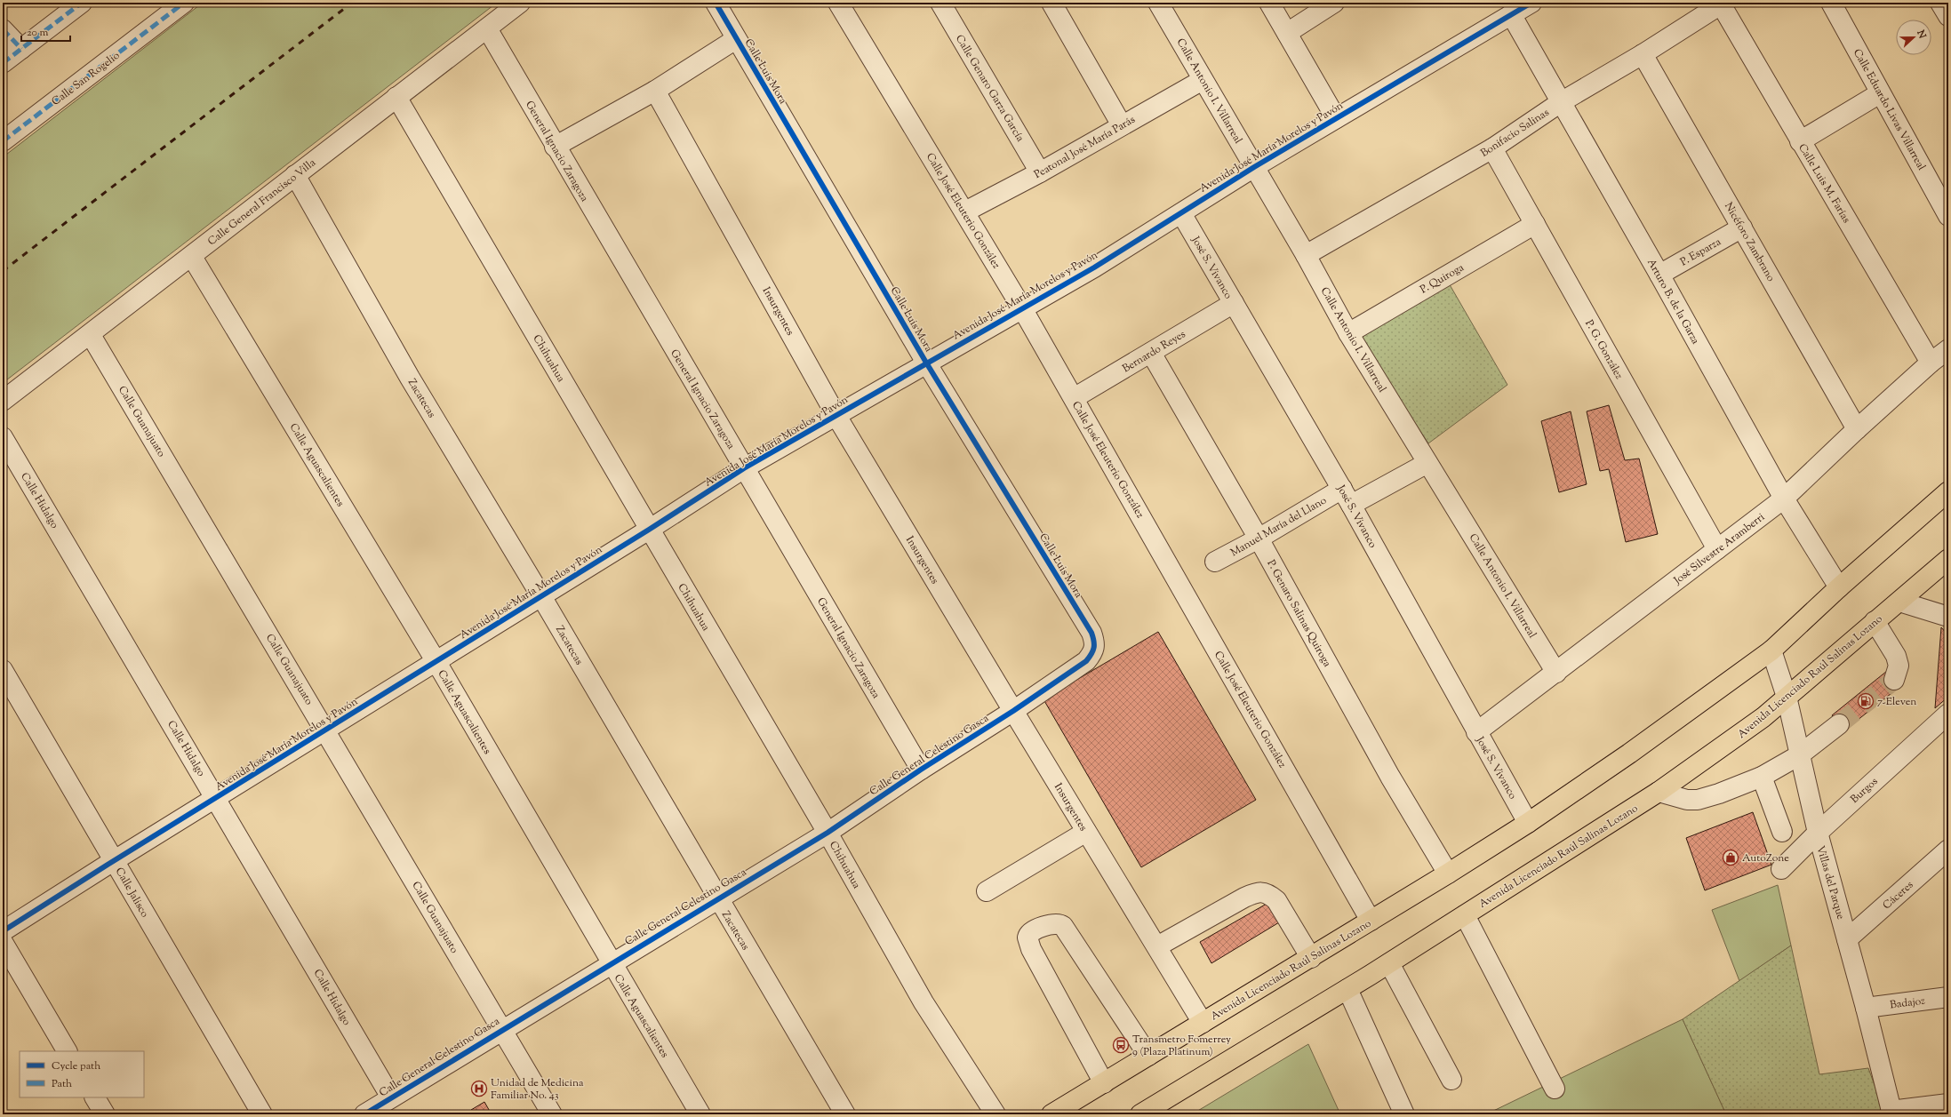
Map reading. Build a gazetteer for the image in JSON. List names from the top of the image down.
{
  "streets": {
    "main road": ["Avenida Licenciado Raúl Salinas Lozano"],
    "street": [
      "Calle Luis Mora",
      "Calle San Rogelio",
      "Calle Genaro Garza García",
      "Calle Antonio I. Villarreal",
      "Calle Eduardo Livas Villarreal",
      "Bonifacio Salinas",
      "Peatonal José María Parás",
      "Avenida José María Morelos y Pavón",
      "General Ignacio Zaragoza",
      "Calle Luis M. Farías",
      "Calle General Francisco Villa",
      "Calle José Eleuterio González",
      "Nicéforo Zambrano",
      "P. Esparza",
      "José S. Vivanco",
      "P. Quiroga",
      "Arturo B. de la Garza",
      "Insurgentes",
      "P. G. González",
      "Bernardo Reyes",
      "Chihuahua",
      "Zacatecas",
      "Calle Guanajuato",
      "Calle Aguascalientes",
      "Calle Hidalgo",
      "Manuel María del Llano",
      "José Silvestre Aramberri",
      "P. Genaro Salinas Quiroga",
      "Calle General Celestino Gasca",
      "Burgos",
      "Villas del Parque",
      "Calle Jalisco",
      "Cáceres",
      "Badajoz"
    ]
  },
  "crossings": [
    ["Calle Luis Mora", "Avenida José María Morelos y Pavón"],
    ["Calle Luis Mora", "Calle General Celestino Gasca"],
    ["Calle Genaro Garza García", "Peatonal José María Parás"],
    ["Calle Antonio I. Villarreal", "Bonifacio Salinas"],
    ["Calle Antonio I. Villarreal", "Peatonal José María Parás"],
    ["Calle Antonio I. Villarreal", "Avenida José María Morelos y Pavón"],
    ["Calle Antonio I. Villarreal", "P. Quiroga"],
    ["Calle Antonio I. Villarreal", "Manuel María del Llano"],
    ["Calle Antonio I. Villarreal", "José Silvestre Aramberri"],
    ["Bonifacio Salinas", "Calle Luis M. Farías"],
    ["Bonifacio Salinas", "Nicéforo Zambrano"],
    ["Bonifacio Salinas", "Arturo B. de la Garza"],
    ["Bonifacio Salinas", "P. G. González"],
    ["Peatonal José María Parás", "Calle José Eleuterio González"],
    ["Avenida José María Morelos y Pavón", "General Ignacio Zaragoza"],
    ["Avenida José María Morelos y Pavón", "Calle José Eleuterio González"],
    ["Avenida José María Morelos y Pavón", "José S. Vivanco"],
    ["Avenida José María Morelos y Pavón", "Arturo B. de la Garza"],
    ["Avenida José María Morelos y Pavón", "Insurgentes"],
    ["Avenida José María Morelos y Pavón", "Chihuahua"],
    ["Avenida José María Morelos y Pavón", "Zacatecas"],
    ["Avenida José María Morelos y Pavón", "Calle Guanajuato"],
    ["Avenida José María Morelos y Pavón", "Calle Aguascalientes"],
    ["Avenida José María Morelos y Pavón", "Calle Hidalgo"],
    ["Avenida José María Morelos y Pavón", "Calle Jalisco"],
    ["General Ignacio Zaragoza", "Calle General Francisco Villa"],
    ["General Ignacio Zaragoza", "Calle General Celestino Gasca"],
    ["Calle Luis M. Farías", "José Silvestre Aramberri"],
    ["Calle General Francisco Villa", "Chihuahua"],
    ["Calle General Francisco Villa", "Zacatecas"],
    ["Calle General Francisco Villa", "Calle Guanajuato"],
    ["Calle General Francisco Villa", "Calle Aguascalientes"],
    ["Calle José Eleuterio González", "Bernardo Reyes"],
    ["Calle José Eleuterio González", "Avenida Licenciado Raúl Salinas Lozano"],
    ["Nicéforo Zambrano", "P. Esparza"],
    ["Nicéforo Zambrano", "José Silvestre Aramberri"],
    ["P. Esparza", "Arturo B. de la Garza"],
    ["José S. Vivanco", "Bernardo Reyes"],
    ["José S. Vivanco", "Manuel María del Llano"],
    ["José S. Vivanco", "José Silvestre Aramberri"],
    ["José S. Vivanco", "Avenida Licenciado Raúl Salinas Lozano"],
    ["P. Quiroga", "P. G. González"],
    ["Arturo B. de la Garza", "José Silvestre Aramberri"],
    ["Arturo B. de la Garza", "Avenida Licenciado Raúl Salinas Lozano"],
    ["Insurgentes", "Avenida Licenciado Raúl Salinas Lozano"],
    ["Insurgentes", "Calle General Celestino Gasca"],
    ["P. G. González", "José Silvestre Aramberri"],
    ["Bernardo Reyes", "P. Genaro Salinas Quiroga"],
    ["Chihuahua", "Calle General Celestino Gasca"],
    ["Zacatecas", "Calle General Celestino Gasca"],
    ["Calle Guanajuato", "Calle General Celestino Gasca"],
    ["Calle Aguascalientes", "Calle General Celestino Gasca"],
    ["Calle Hidalgo", "Calle General Celestino Gasca"],
    ["Manuel María del Llano", "P. Genaro Salinas Quiroga"],
    ["P. Genaro Salinas Quiroga", "Avenida Licenciado Raúl Salinas Lozano"],
    ["Avenida Licenciado Raúl Salinas Lozano", "Villas del Parque"],
    ["Burgos", "Villas del Parque"],
    ["Villas del Parque", "Cáceres"],
    ["Villas del Parque", "Badajoz"]
  ],
  "places": {
    "fuel station": ["7-Eleven"],
    "shop": ["AutoZone"],
    "bus stop": ["Transmetro Fomerrey 9 (Plaza Platinum)"],
    "hospital": ["Unidad de Medicina Familiar No. 43"]
  },
  "legend": ["Cycle path", "Path"],
  "scale_bar": "20 m",
  "north": "right"
}
